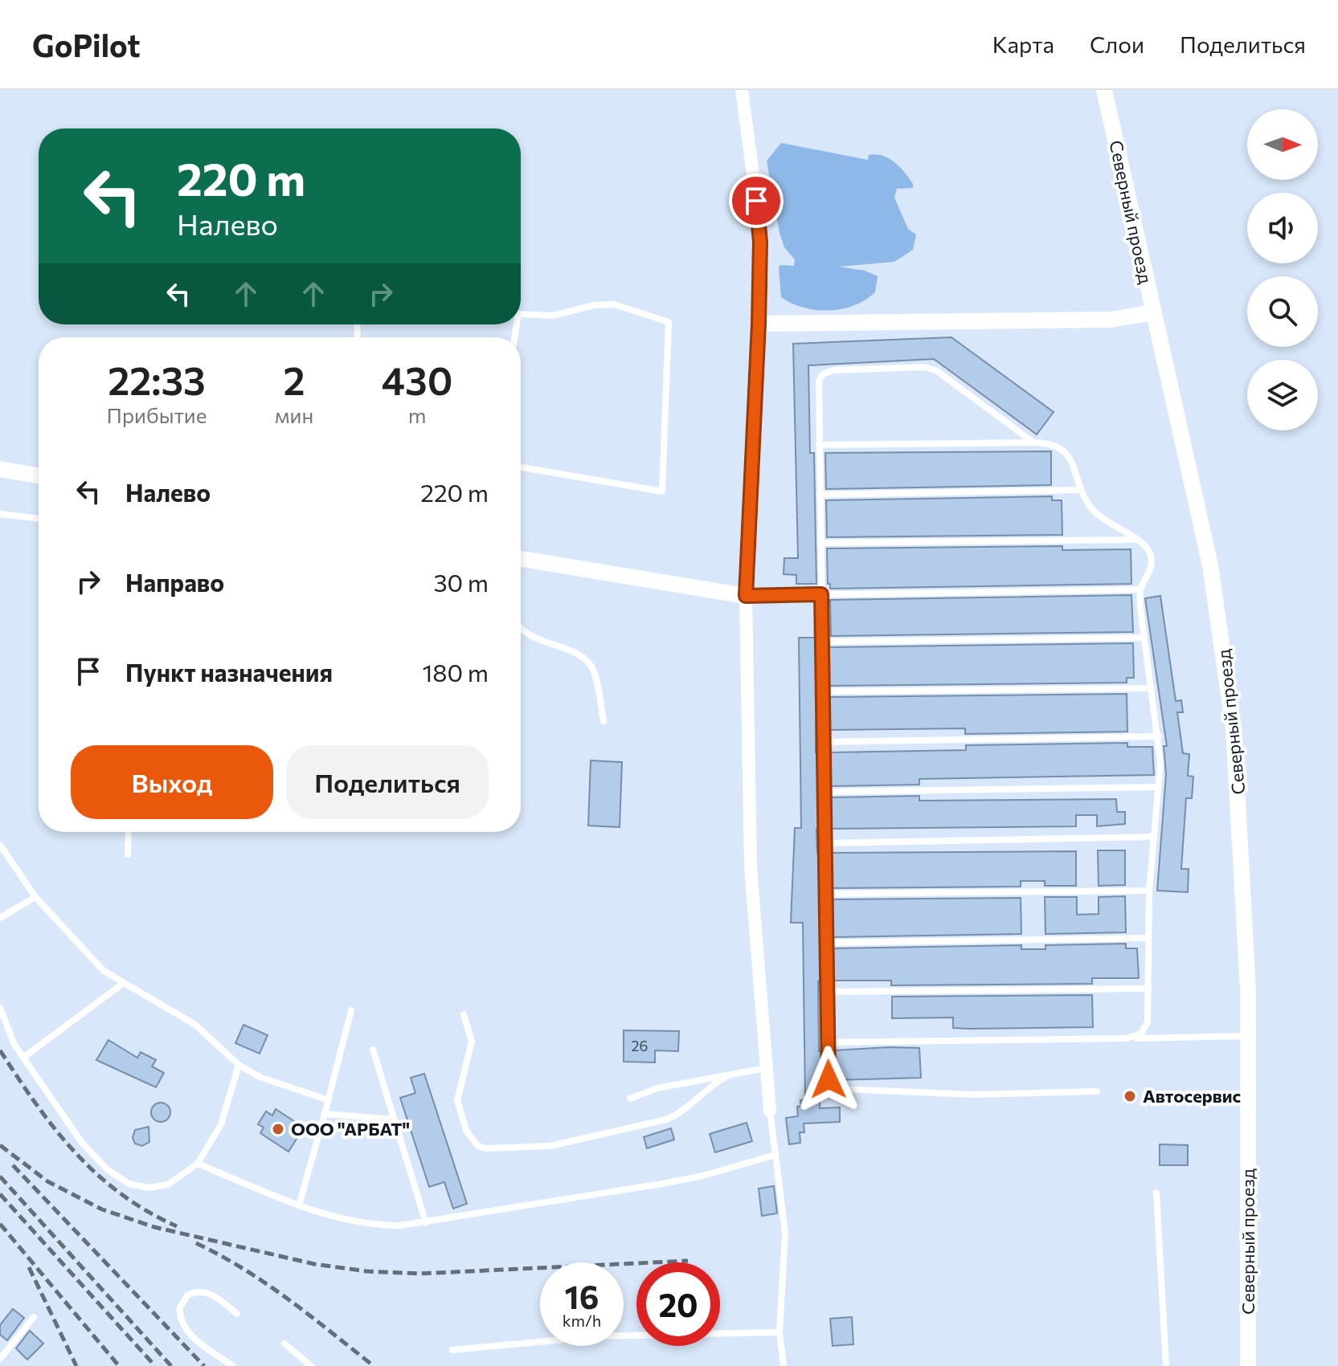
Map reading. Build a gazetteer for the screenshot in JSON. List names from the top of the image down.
{
  "streets": {
    "street": ["Северный проезд"]
  },
  "places": ["Автосервис", "ООО \"АРБАТ\""],
  "house_numbers": ["26"],
  "north": "right",
  "page": {
    "header": "GoPilot",
    "nav": ["Карта", "Слои", "Поделиться"],
    "turn": ["220 m", "Налево"],
    "eta": [
      "22:33",
      "Прибытие",
      "2",
      "мин",
      "430",
      "m"
    ],
    "list": [
      {
        "name": "Налево",
        "value": "220 m"
      },
      {
        "name": "Направо",
        "value": "30 m"
      },
      {
        "name": "Пункт назначения",
        "value": "180 m"
      }
    ],
    "buttons": ["Выход", "Поделиться"],
    "speed": "16 km/h",
    "limit": "20"
  }
}
